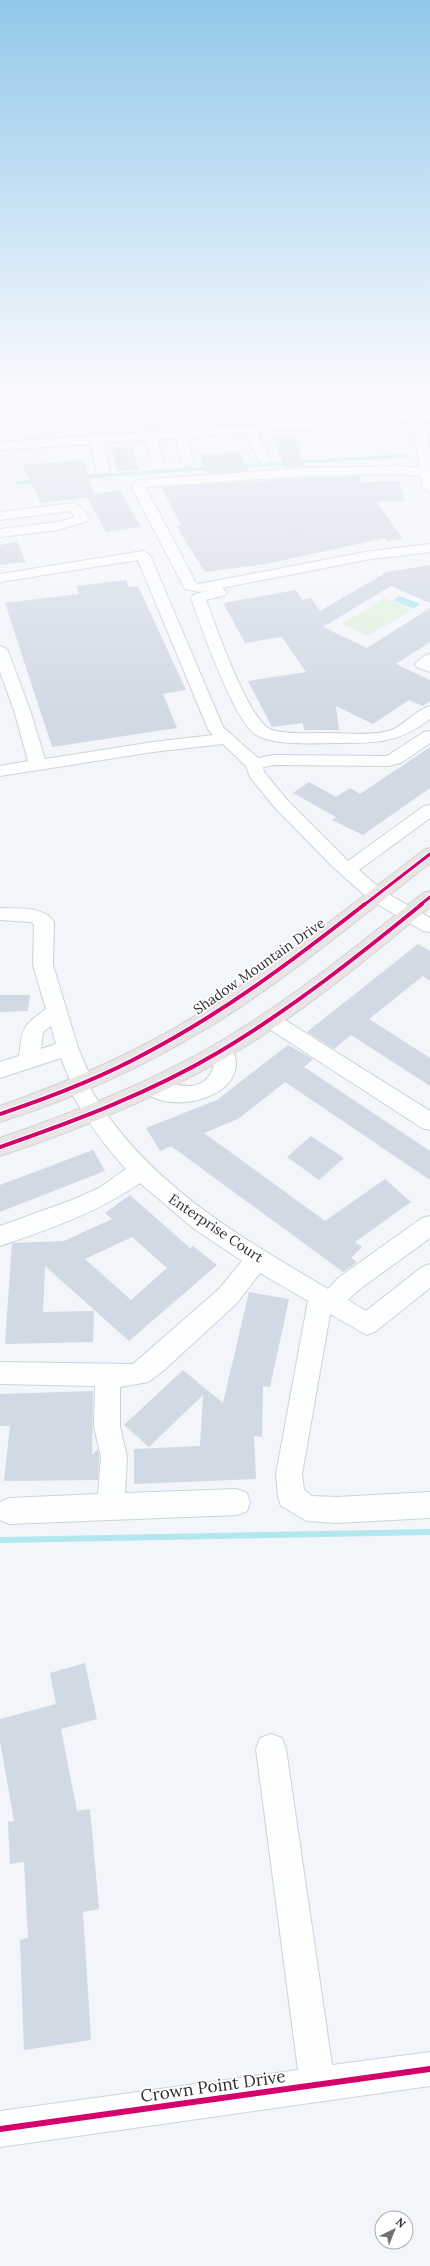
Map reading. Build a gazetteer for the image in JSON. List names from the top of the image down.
{
  "streets": {
    "main road": ["Shadow Mountain Drive"],
    "street": ["Enterprise Court", "Crown Point Drive"]
  },
  "crossings": [
    ["Shadow Mountain Drive", "Enterprise Court"]
  ],
  "north": "top right"
}
